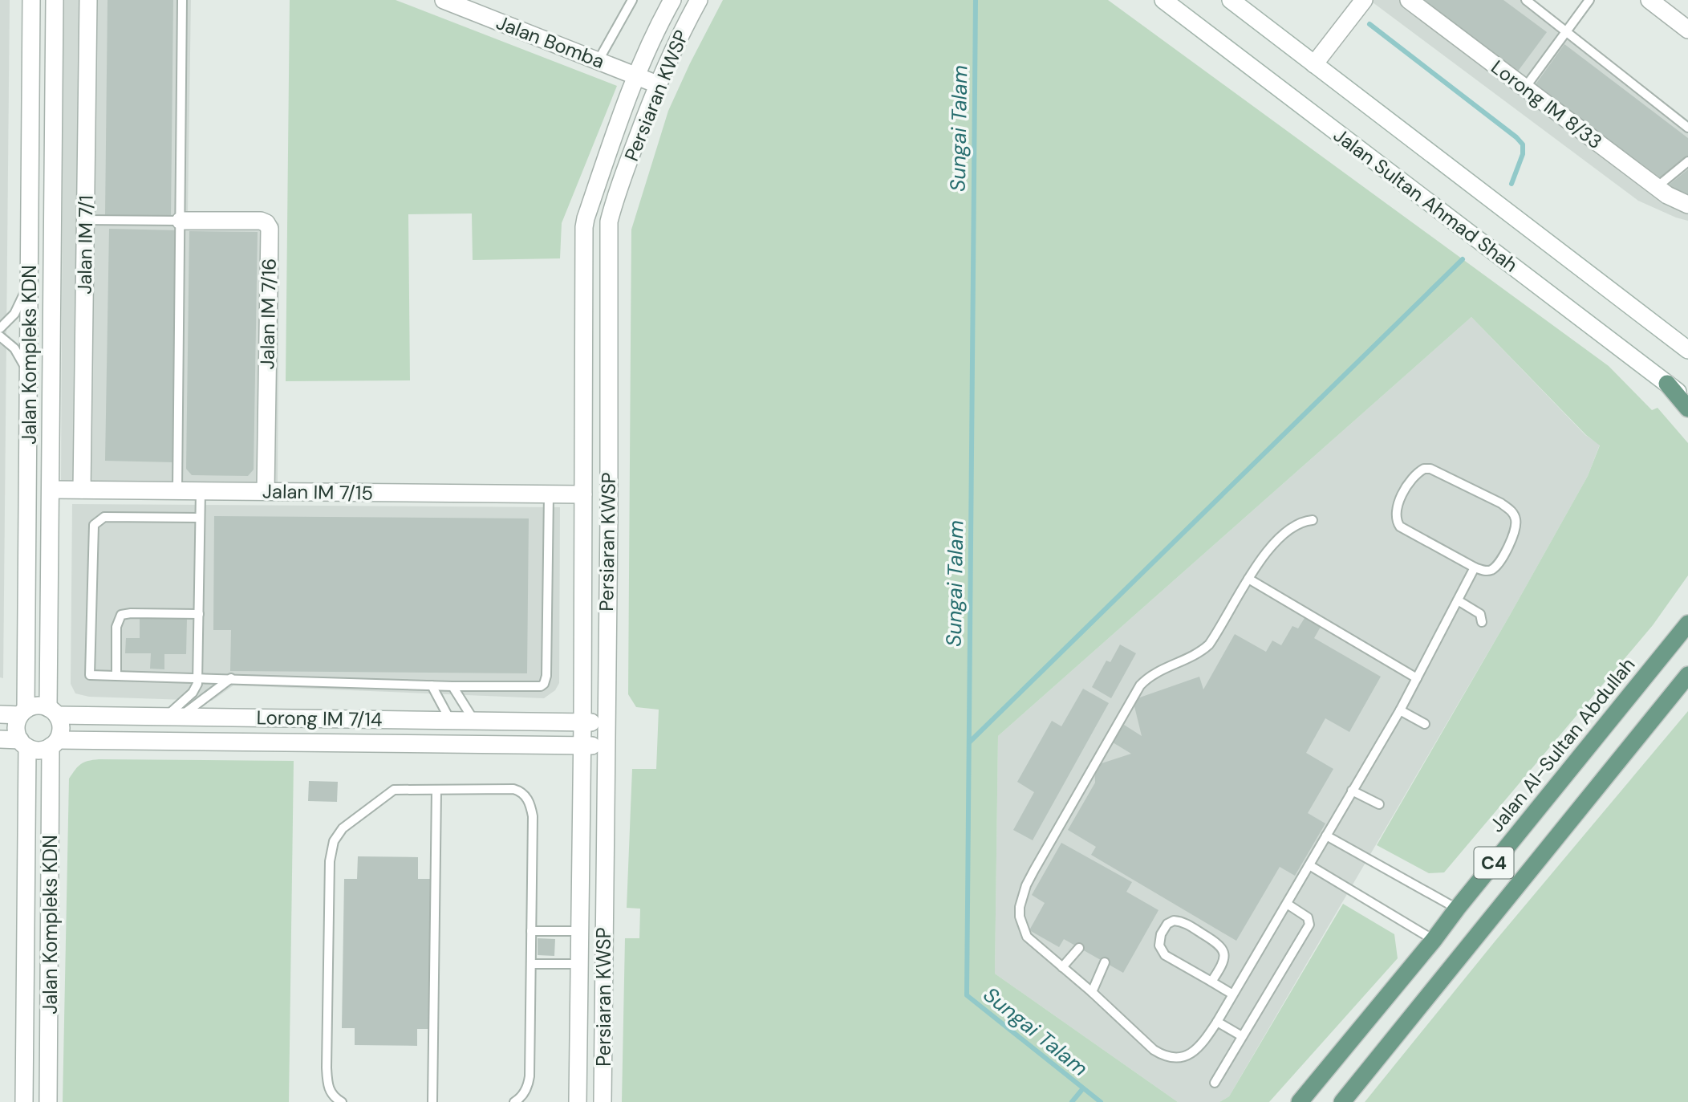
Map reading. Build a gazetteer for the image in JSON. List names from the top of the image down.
{
  "streets": {
    "main road": ["Jalan Al-Sultan Abdullah", "C4"],
    "street": [
      "Jalan Bomba",
      "Persiaran KWSP",
      "Lorong IM 8/33",
      "Jalan Sultan Ahmad Shah",
      "Jalan IM 7/1",
      "Jalan IM 7/16",
      "Jalan Kompleks KDN",
      "Jalan IM 7/15",
      "Lorong IM 7/14"
    ]
  },
  "crossings": [
    ["Jalan Bomba", "Persiaran KWSP"],
    ["Persiaran KWSP", "Jalan IM 7/15"],
    ["Persiaran KWSP", "Lorong IM 7/14"],
    ["Jalan IM 7/1", "Jalan IM 7/15"],
    ["Jalan IM 7/16", "Jalan IM 7/15"],
    ["Jalan Kompleks KDN", "Jalan IM 7/15"],
    ["Jalan Kompleks KDN", "Lorong IM 7/14"]
  ],
  "water": ["Sungai Talam"]
}
